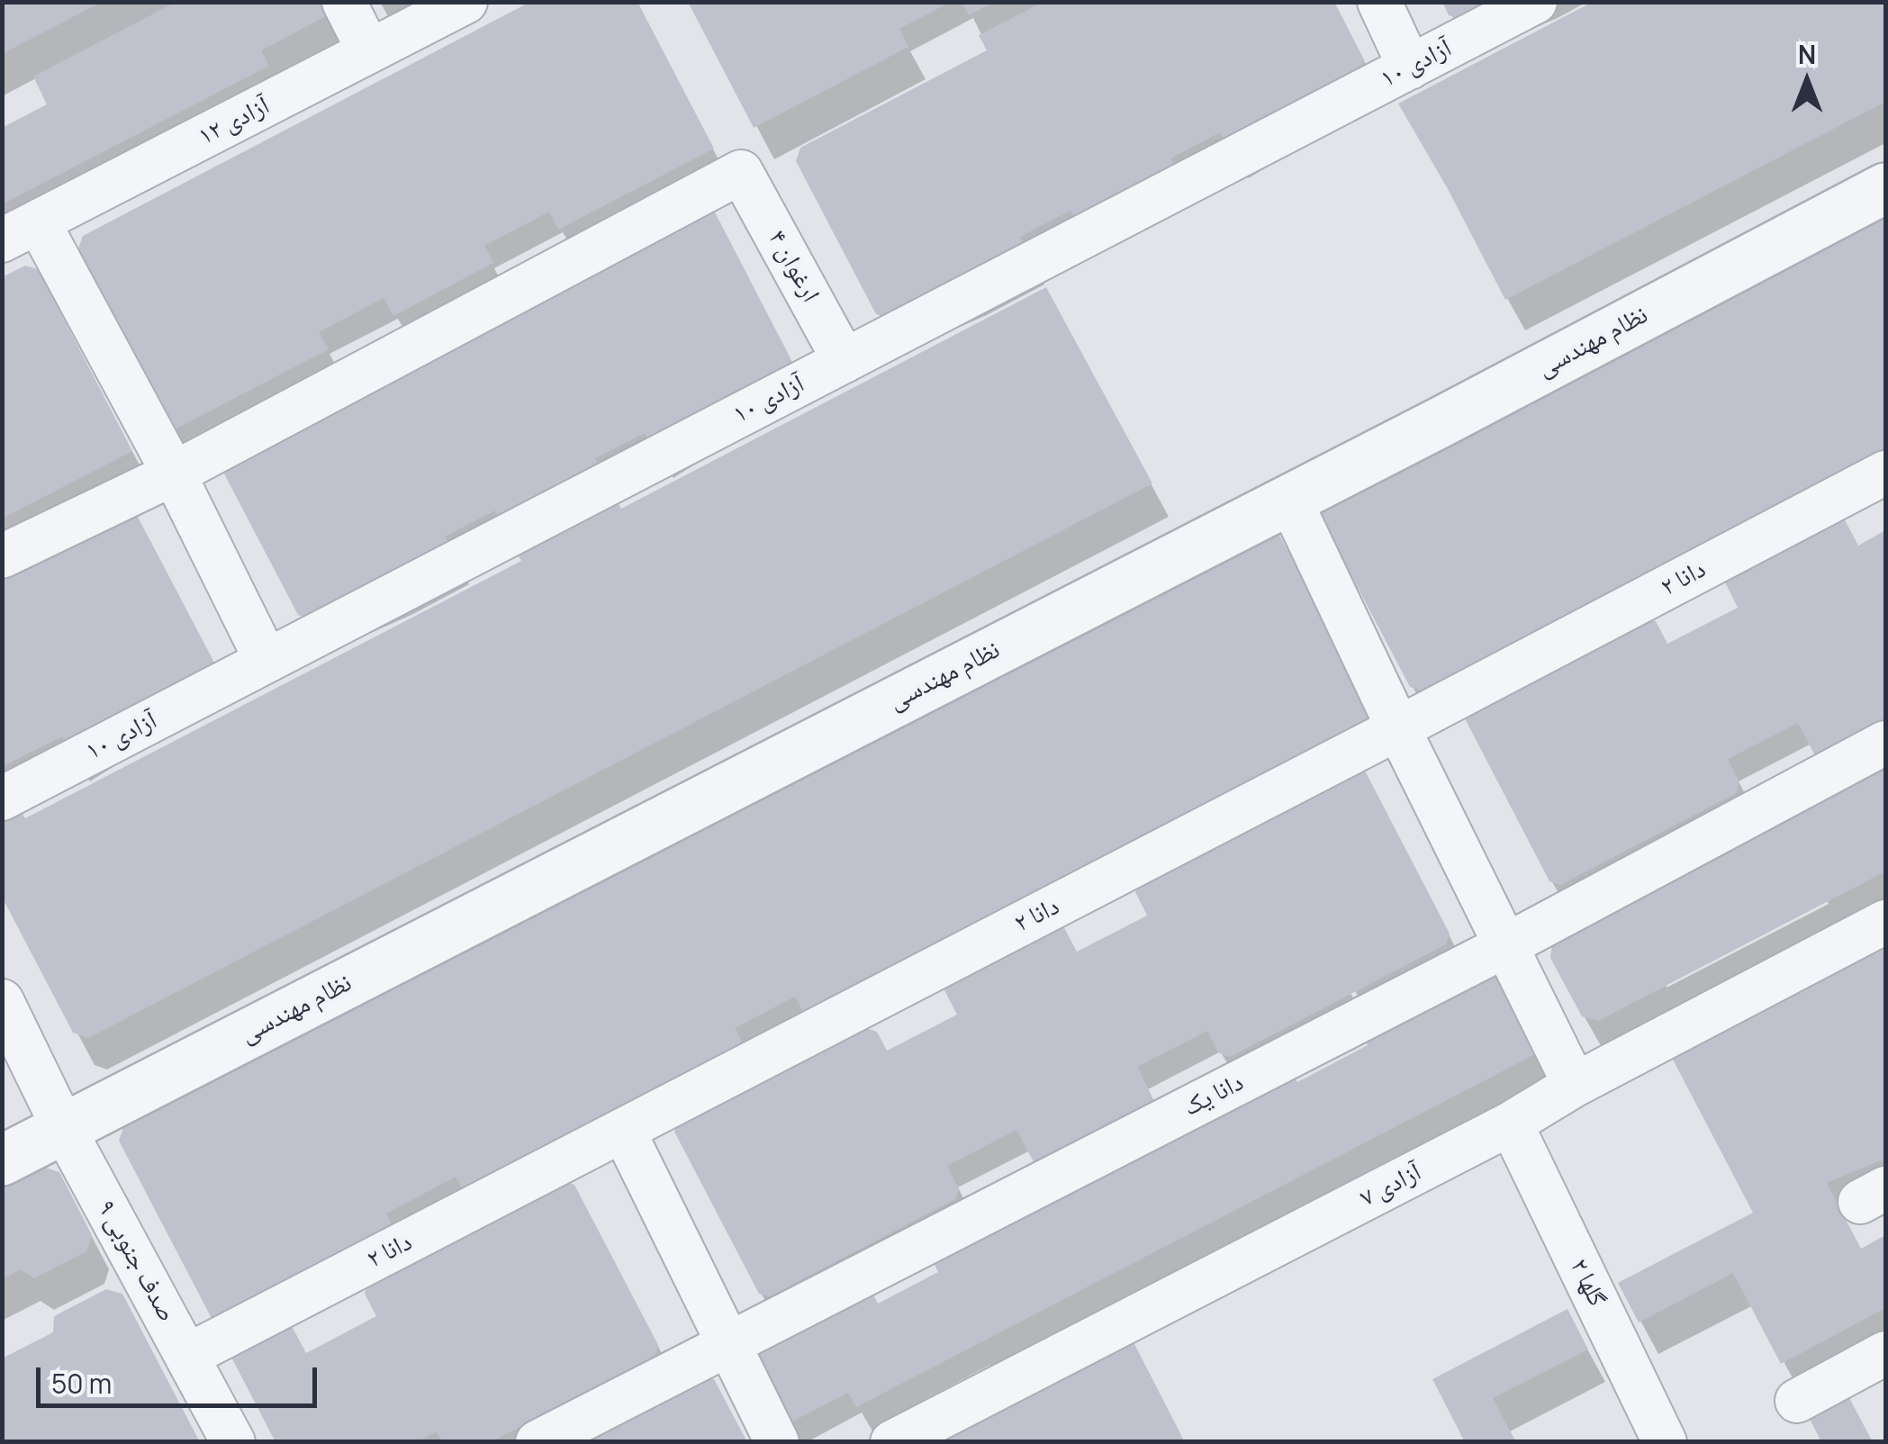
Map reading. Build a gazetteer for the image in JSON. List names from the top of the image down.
{
  "streets": {
    "street": [
      "آزادی ۱۰",
      "آزادی ۱۲",
      "ارغوان ۴",
      "نظام مهندسی",
      "دانا ۲",
      "دانا یک",
      "آزادی ۷",
      "صدف جنوبی ۹",
      "گلها ۲"
    ]
  },
  "crossings": [
    ["آزادی ۱۰", "ارغوان ۴"],
    ["نظام مهندسی", "صدف جنوبی ۹"],
    ["دانا ۲", "صدف جنوبی ۹"],
    ["آزادی ۷", "گلها ۲"]
  ],
  "scale_bar": "50 m",
  "north": "top"
}
